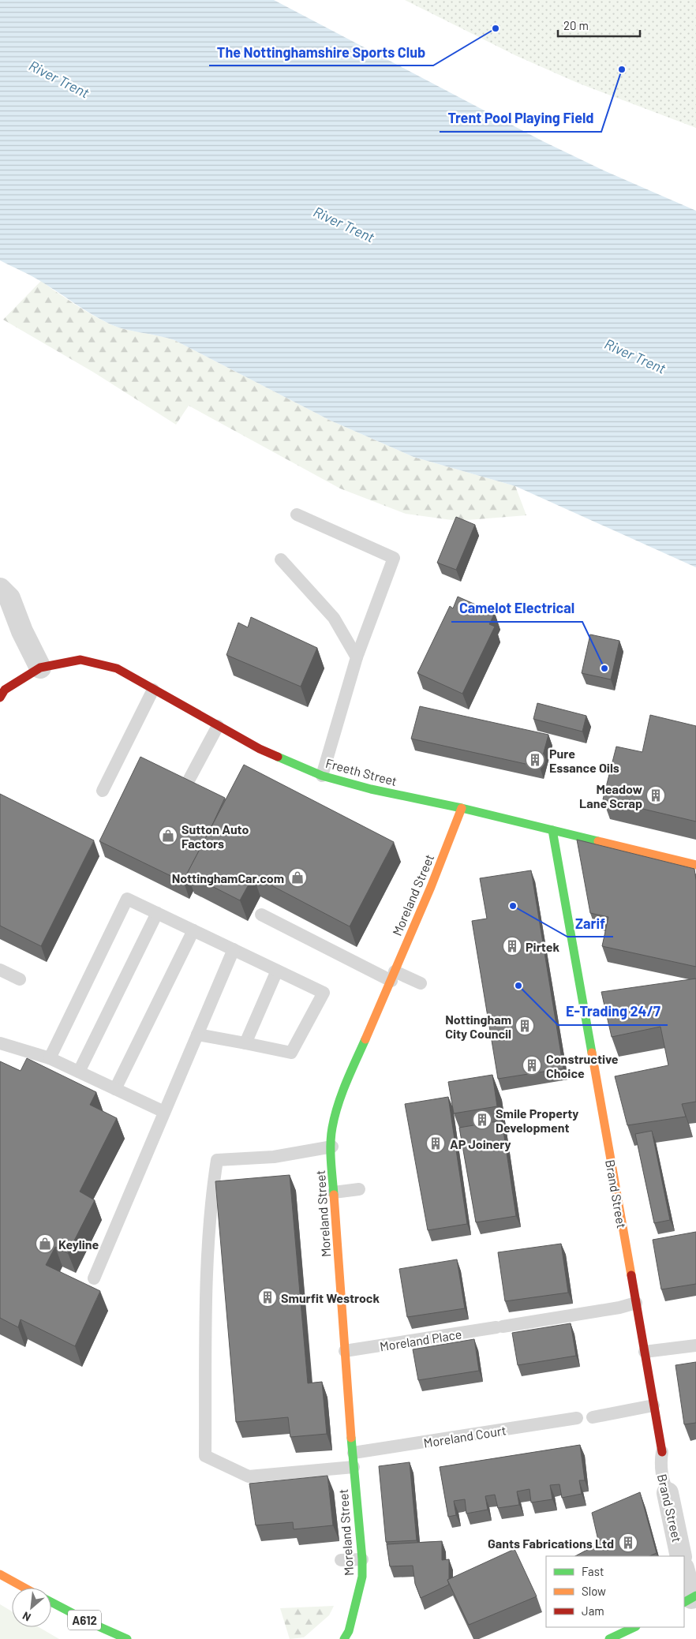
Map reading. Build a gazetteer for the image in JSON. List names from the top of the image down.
{
  "streets": {
    "street": [
      "Freeth Street",
      "Moreland Street",
      "Brand Street",
      "A612"
    ],
    "lane": ["Moreland Place", "Moreland Court"]
  },
  "crossings": [
    ["Freeth Street", "Moreland Street"],
    ["Freeth Street", "Brand Street"],
    ["Moreland Street", "Moreland Place"],
    ["Moreland Street", "Moreland Court"],
    ["Brand Street", "Moreland Place"]
  ],
  "water": ["River Trent"],
  "places": {
    "other": [
      "The Nottinghamshire Sports Club",
      "Trent Pool Playing Field",
      "Camelot Electrical",
      "Zarif",
      "E-Trading 24/7"
    ],
    "building": [
      "Pure Essance Oils",
      "Meadow Lane Scrap",
      "Pirtek",
      "Nottingham City Council",
      "Constructive Choice",
      "Smile Property Development",
      "AP Joinery",
      "Smurfit Westrock",
      "Gants Fabrications Ltd"
    ],
    "shop": ["Sutton Auto Factors", "NottinghamCar.com", "Keyline"]
  },
  "legend": ["Fast", "Slow", "Jam"],
  "scale_bar": "20 m",
  "north": "bottom left"
}
